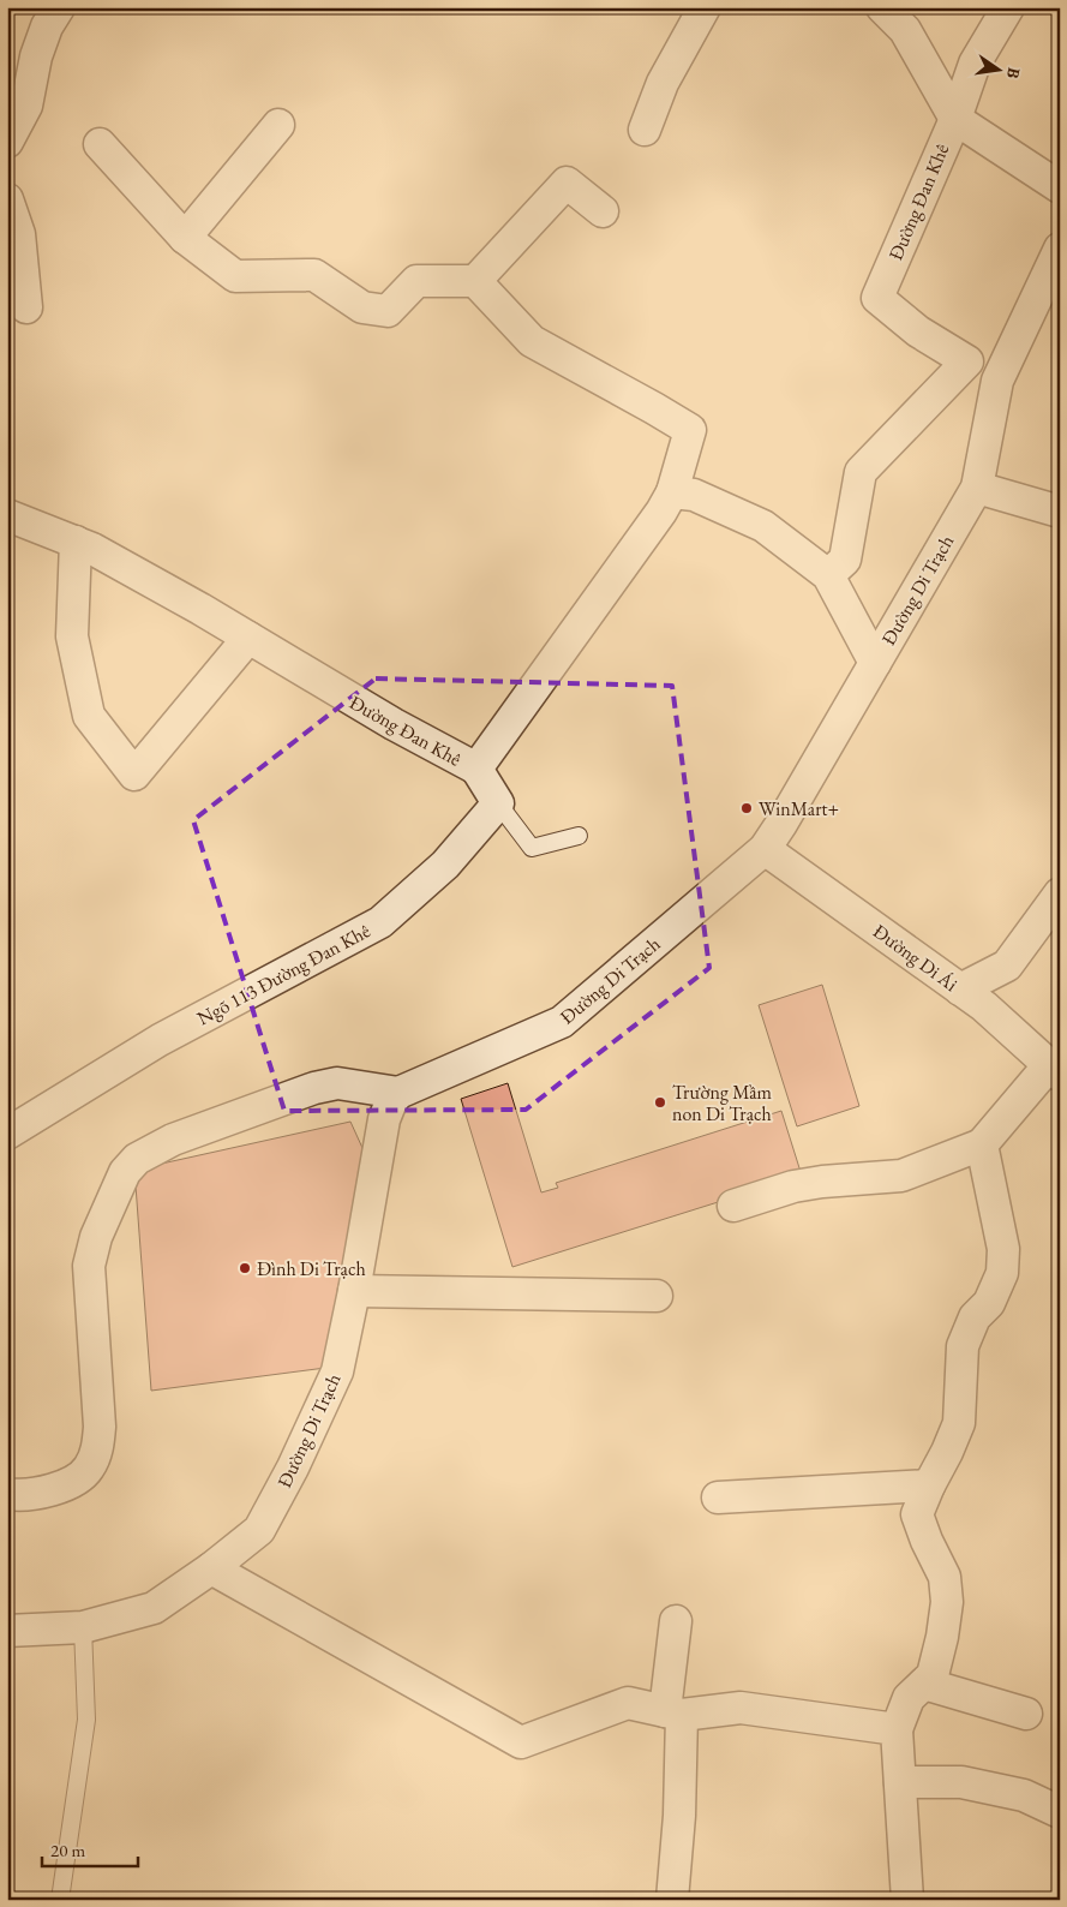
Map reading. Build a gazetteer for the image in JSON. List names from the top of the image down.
{
  "streets": {
    "street": [
      "Đường Đan Khê",
      "Đường Di Trạch",
      "Đường Di Ái",
      "Ngõ 113 Đường Đan Khê"
    ]
  },
  "crossings": [
    ["Đường Đan Khê", "Đường Di Trạch"],
    ["Đường Di Trạch", "Đường Di Ái"]
  ],
  "places": ["WinMart+", "Trường Mầm non Di Trạch", "Đình Di Trạch"],
  "scale_bar": "20 m",
  "north": "right"
}
